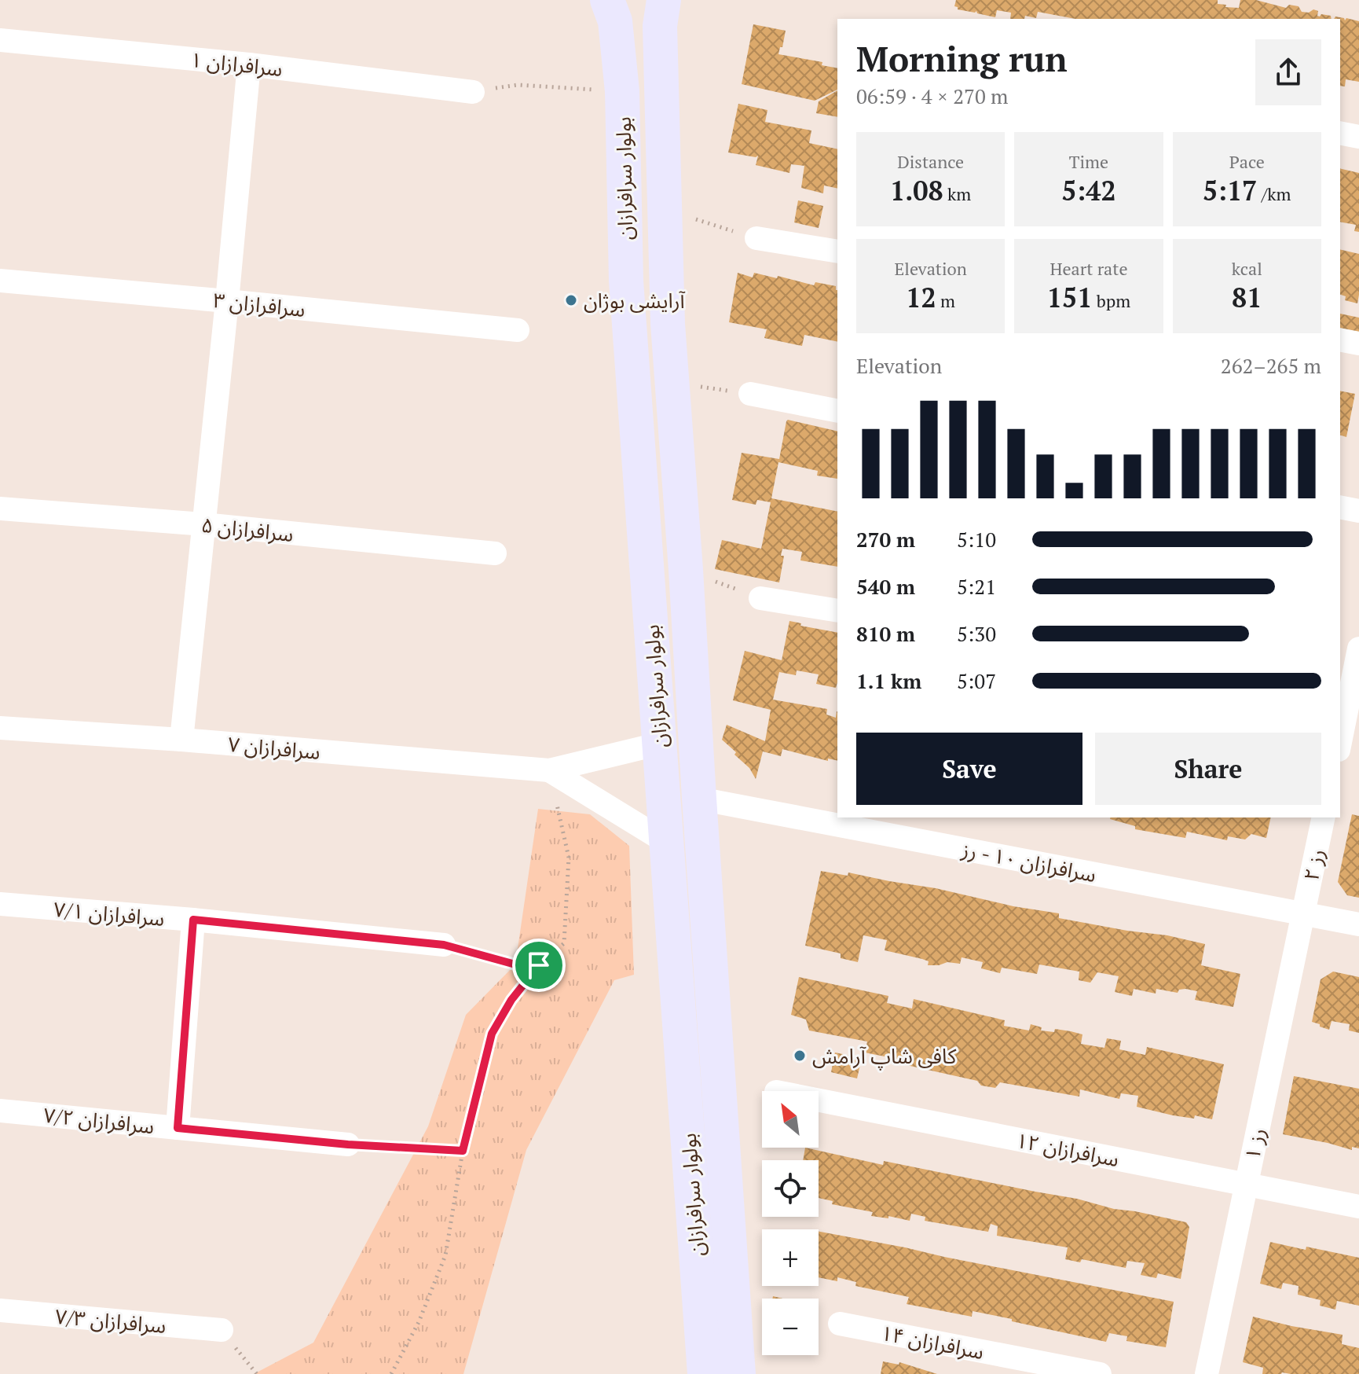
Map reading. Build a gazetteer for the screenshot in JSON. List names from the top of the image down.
{
  "streets": {
    "main road": ["بولوار سرافرازان"],
    "street": [
      "سرافرازان ۱",
      "سرافرازان ۳",
      "سرافرازان ۵",
      "سرافرازان ۷",
      "سرافرازان ۱۰ - رز",
      "رز ۲",
      "سرافرازان ۷/۱",
      "سرافرازان ۷/۲",
      "رز ۱",
      "سرافرازان ۱۲",
      "سرافرازان ۷/۳",
      "سرافرازان ۱۴"
    ]
  },
  "crossings": [
    ["بولوار سرافرازان", "سرافرازان ۱۰ - رز"],
    ["سرافرازان ۱۰ - رز", "رز ۲"],
    ["سرافرازان ۱۰ - رز", "رز ۱"],
    ["رز ۲", "رز ۱"],
    ["رز ۱", "سرافرازان ۱۲"]
  ],
  "places": ["آرایشی بوژان", "کافی شاپ آرامش"],
  "north": "top left",
  "page": {
    "heading": ["Morning run", "06:59 · 4 × 270 m"],
    "stats": [
      ["Distance", "1.08 km"],
      ["Time", "5:42"],
      ["Pace", "5:17 /km"],
      ["Elevation", "12 m"],
      ["Heart rate", "151 bpm"],
      ["kcal", "81"]
    ],
    "chart": ["Elevation", "262–265 m"],
    "list": [
      {
        "name": "270 m",
        "note": "5:10"
      },
      {
        "name": "540 m",
        "note": "5:21"
      },
      {
        "name": "810 m",
        "note": "5:30"
      },
      {
        "name": "1.1 km",
        "note": "5:07"
      }
    ],
    "buttons": ["Save", "Share"],
    "map_buttons": ["+", "−"]
  }
}
